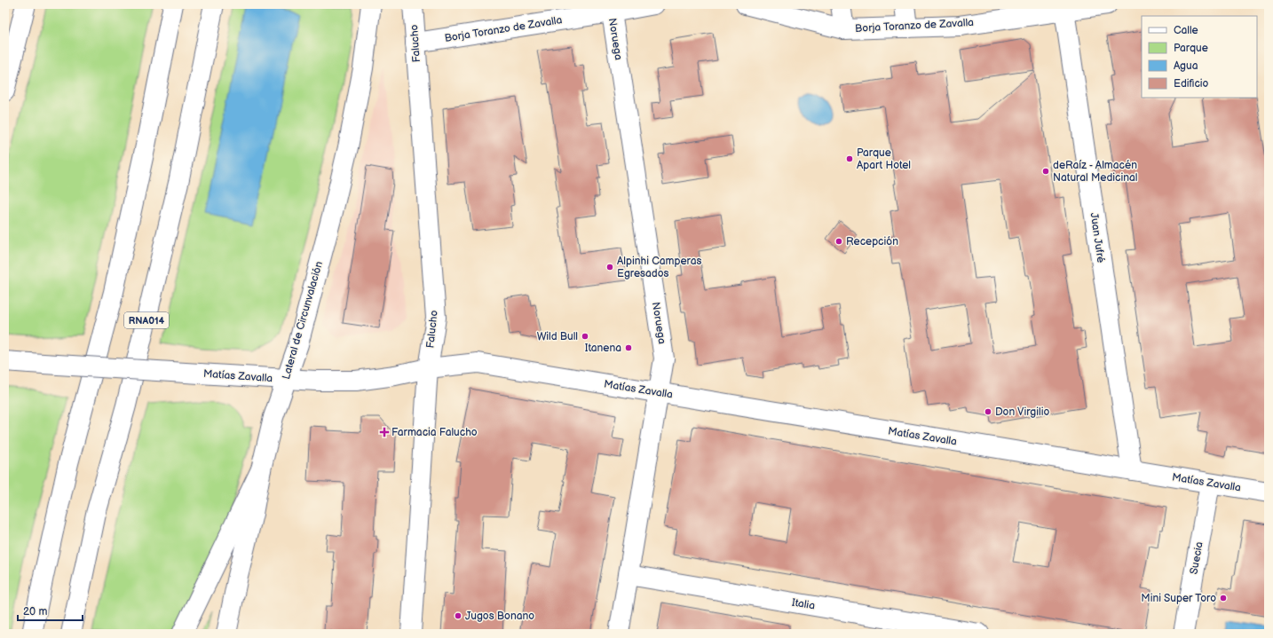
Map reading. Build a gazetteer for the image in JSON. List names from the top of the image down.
{
  "streets": {
    "main road": [
      "Borja Toranzo de Zavalla",
      "Noruega",
      "Falucho",
      "Juan Jufré",
      "RNA014",
      "Lateral de Circunvalación",
      "Matías Zavalla",
      "Suecia",
      "Italia"
    ]
  },
  "crossings": [
    ["Borja Toranzo de Zavalla", "Noruega"],
    ["Borja Toranzo de Zavalla", "Falucho"],
    ["Borja Toranzo de Zavalla", "Juan Jufré"],
    ["Noruega", "Matías Zavalla"],
    ["Noruega", "Italia"],
    ["Falucho", "Matías Zavalla"],
    ["Juan Jufré", "Matías Zavalla"],
    ["Lateral de Circunvalación", "Matías Zavalla"],
    ["Matías Zavalla", "Suecia"]
  ],
  "places": {
    "other": [
      "Parque Apart Hotel",
      "deRaíz - Almacén Natural Medicinal",
      "Recepción",
      "Alpinhi Camperas Egresados",
      "Wild Bull",
      "Itanena",
      "Don Virgilio",
      "Mini Super Toro",
      "Jugos Bonano"
    ],
    "health": ["Farmacia Falucho"]
  },
  "legend": [
    "Calle",
    "Parque",
    "Agua",
    "Edificio"
  ],
  "scale_bar": "20 m"
}
